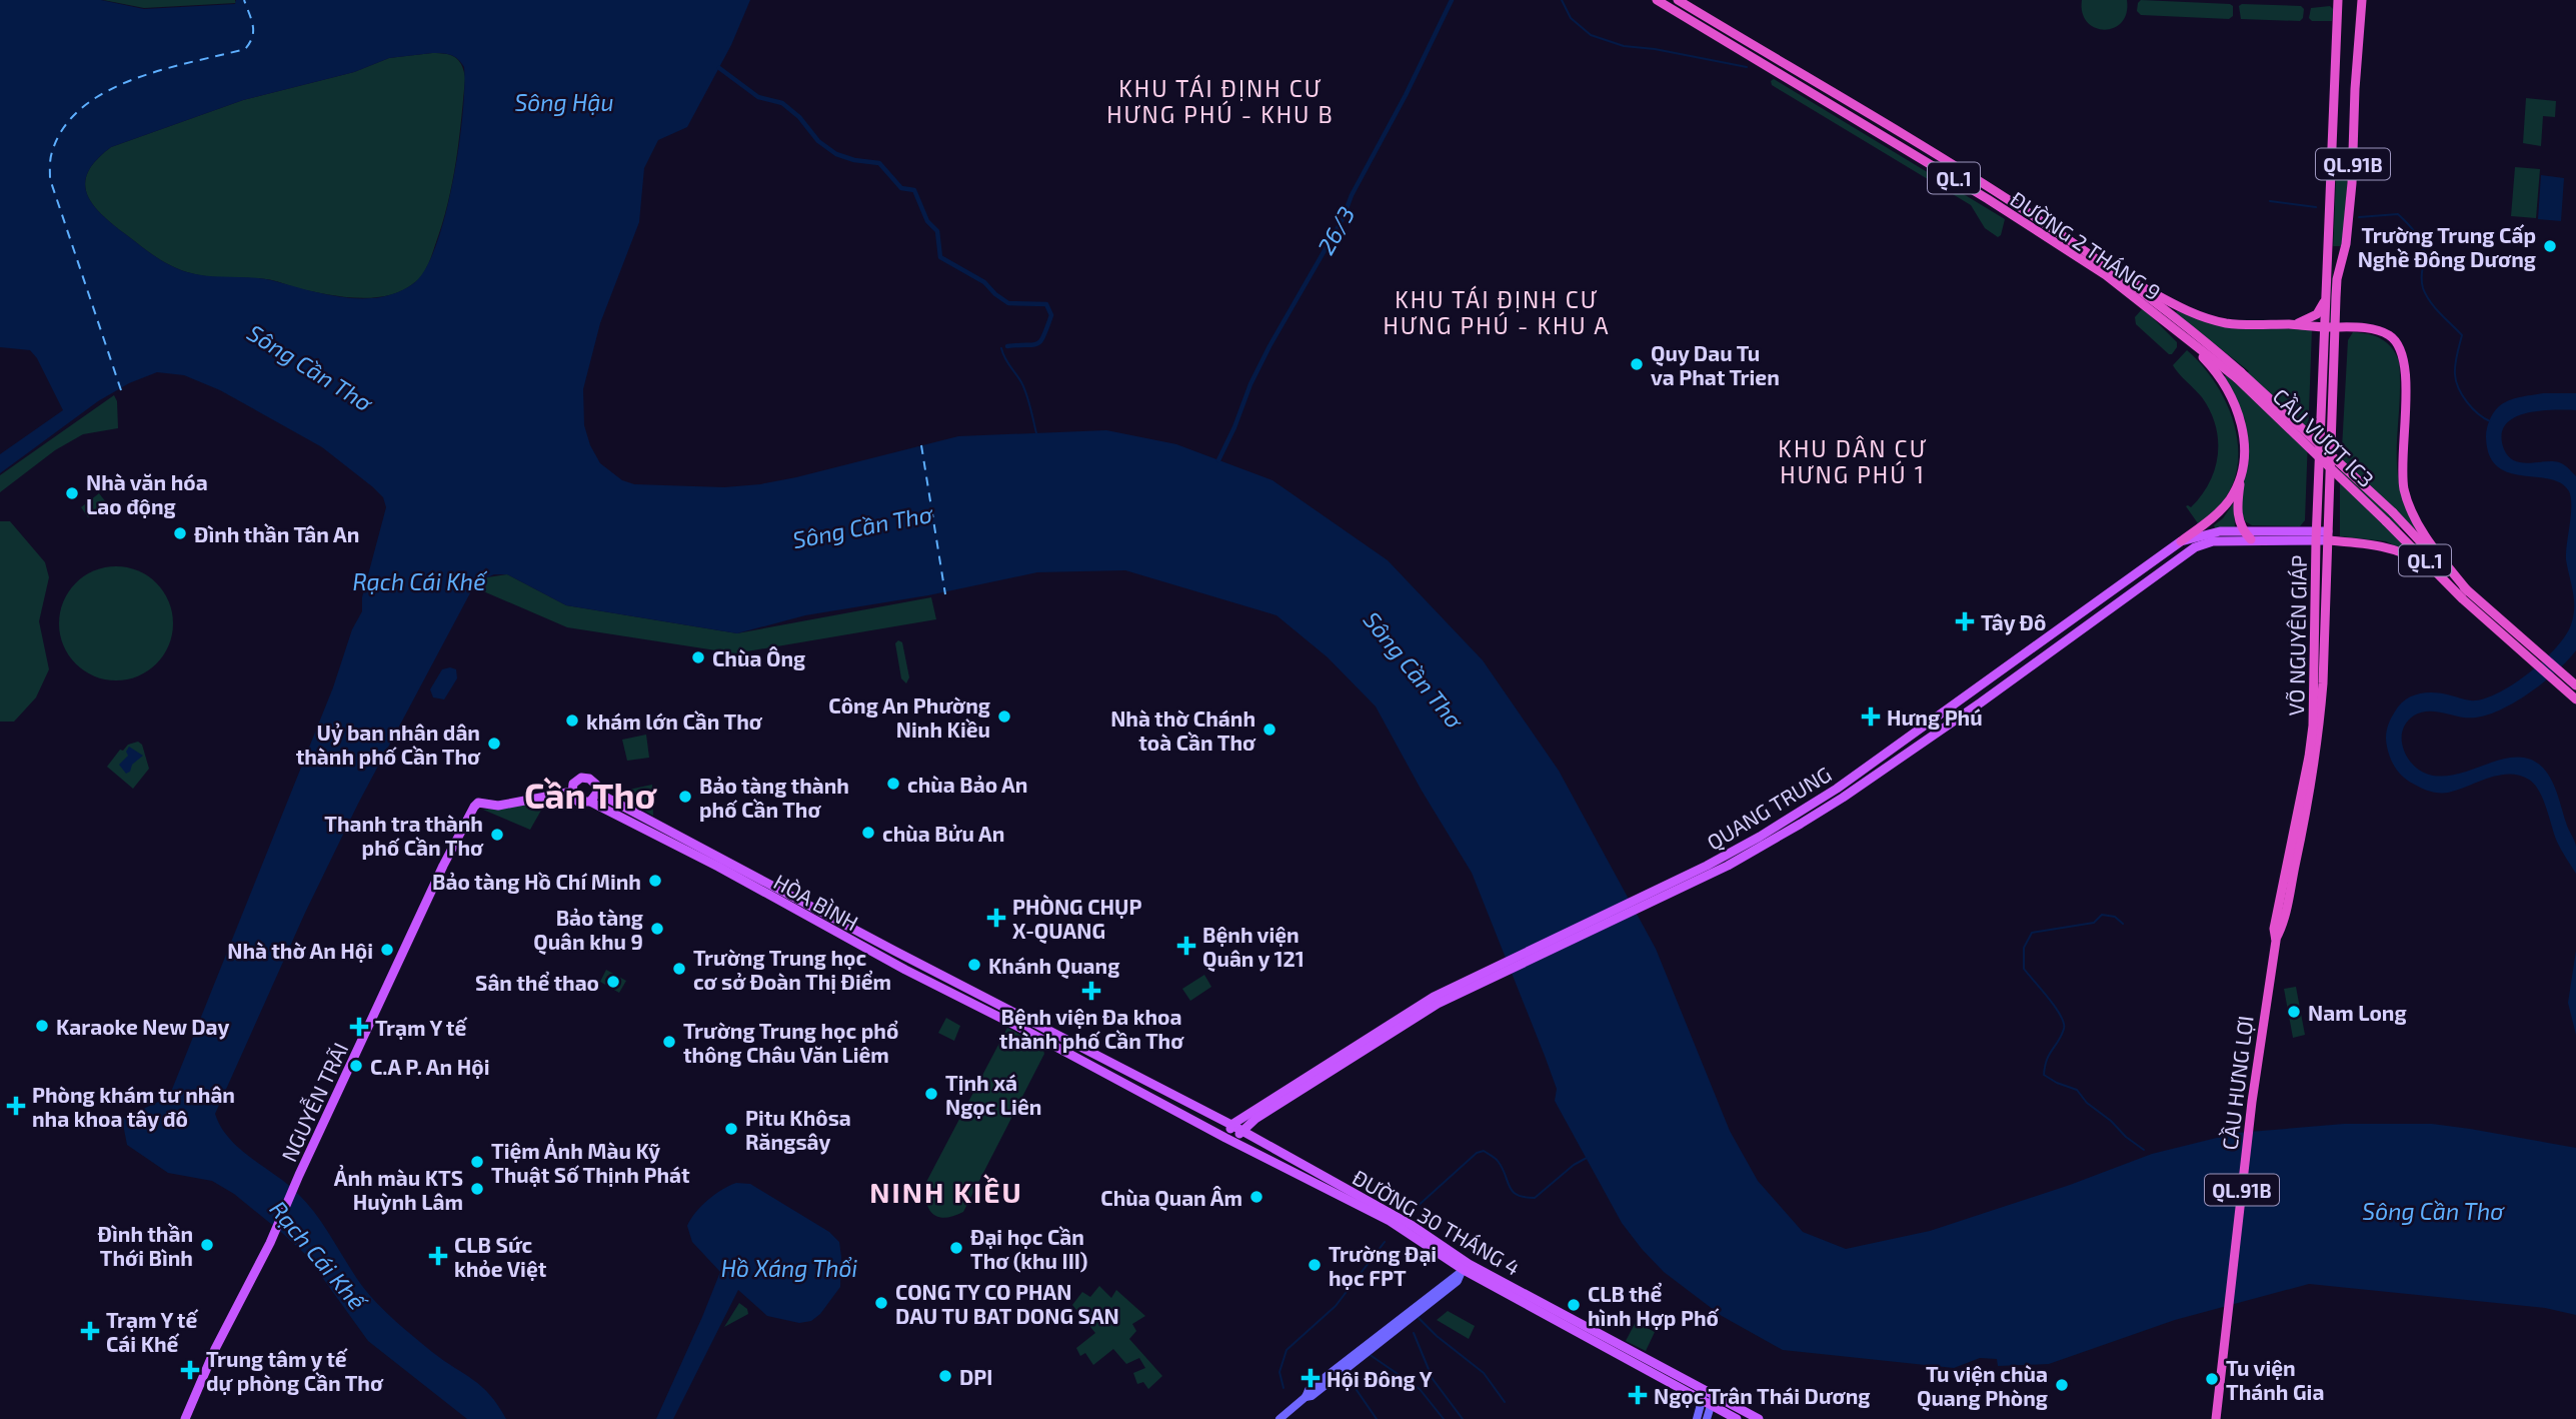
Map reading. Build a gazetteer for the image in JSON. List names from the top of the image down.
{
  "streets": {
    "highway": [
      "QL.91B",
      "QL.1",
      "ĐƯỜNG 2 THÁNG 9",
      "CẦU VƯỢT IC3",
      "VÕ NGUYÊN GIÁP",
      "CẦU HƯNG LỢI"
    ],
    "main road": [
      "QUANG TRUNG",
      "HÒA BÌNH",
      "NGUYỄN TRÃI",
      "ĐƯỜNG 30 THÁNG 4"
    ]
  },
  "crossings": [
    ["QL.91B", "VÕ NGUYÊN GIÁP"],
    ["QL.1", "CẦU VƯỢT IC3"],
    ["ĐƯỜNG 2 THÁNG 9", "CẦU VƯỢT IC3"],
    ["VÕ NGUYÊN GIÁP", "QUANG TRUNG"],
    ["VÕ NGUYÊN GIÁP", "CẦU HƯNG LỢI"],
    ["QUANG TRUNG", "ĐƯỜNG 30 THÁNG 4"],
    ["HÒA BÌNH", "NGUYỄN TRÃI"],
    ["HÒA BÌNH", "ĐƯỜNG 30 THÁNG 4"]
  ],
  "districts": [
    "KHU TÁI ĐỊNH CƯ HƯNG PHÚ - KHU B",
    "KHU TÁI ĐỊNH CƯ HƯNG PHÚ - KHU A",
    "KHU DÂN CƯ HƯNG PHÚ 1",
    "Cần Thơ",
    "NINH KIỀU"
  ],
  "water": [
    "Sông Hậu",
    "26/3",
    "Sông Cần Thơ",
    "Rạch Cái Khế",
    "Hồ Xáng Thổi"
  ],
  "places": {
    "other": [
      "Trường Trung Cấp Nghề Đông Dương",
      "Quy Dau Tu va Phat Trien",
      "Nhà văn hóa Lao động",
      "Đình thần Tân An",
      "Chùa Ông",
      "Công An Phường Ninh Kiều",
      "khám lớn Cần Thơ",
      "Nhà thờ Chánh toà Cần Thơ",
      "Uỷ ban nhân dân thành phố Cần Thơ",
      "chùa Bảo An",
      "Bảo tàng thành phố Cần Thơ",
      "chùa Bửu An",
      "Thanh tra thành phố Cần Thơ",
      "Bảo tàng Hồ Chí Minh",
      "Bảo tàng Quân khu 9",
      "Nhà thờ An Hội",
      "Khánh Quang",
      "Trường Trung học cơ sở Đoàn Thị Điểm",
      "Sân thể thao",
      "Nam Long",
      "Karaoke New Day",
      "Trường Trung học phổ thông Châu Văn Liêm",
      "C.A P. An Hội",
      "Tịnh xá Ngọc Liên",
      "Pitu Khôsa Răngsây",
      "Tiệm Ảnh Màu Kỹ Thuật Số Thịnh Phát",
      "Ảnh màu KTS Huỳnh Lâm",
      "Chùa Quan Âm",
      "Đình thần Thới Bình",
      "Đại học Cần Thơ (khu III)",
      "Trường Đại học FPT",
      "CONG TY CO PHAN DAU TU BAT DONG SAN",
      "CLB thể hình Hợp Phố",
      "DPI",
      "Tu viện Thánh Gia",
      "Tu viện chùa Quang Phòng"
    ],
    "health": [
      "Tây Đô",
      "Hưng Phú",
      "PHÒNG CHỤP X-QUANG",
      "Bệnh viện Quân y 121",
      "Bệnh viện Đa khoa thành phố Cần Thơ",
      "Trạm Y tế",
      "Phòng khám tư nhân nha khoa tây đô",
      "CLB Sức khỏe Việt",
      "Trạm Y tế Cái Khế",
      "Trung tâm y tế dự phòng Cần Thơ",
      "Hội Đông Y",
      "Ngọc Trân Thái Dương"
    ]
  }
}
